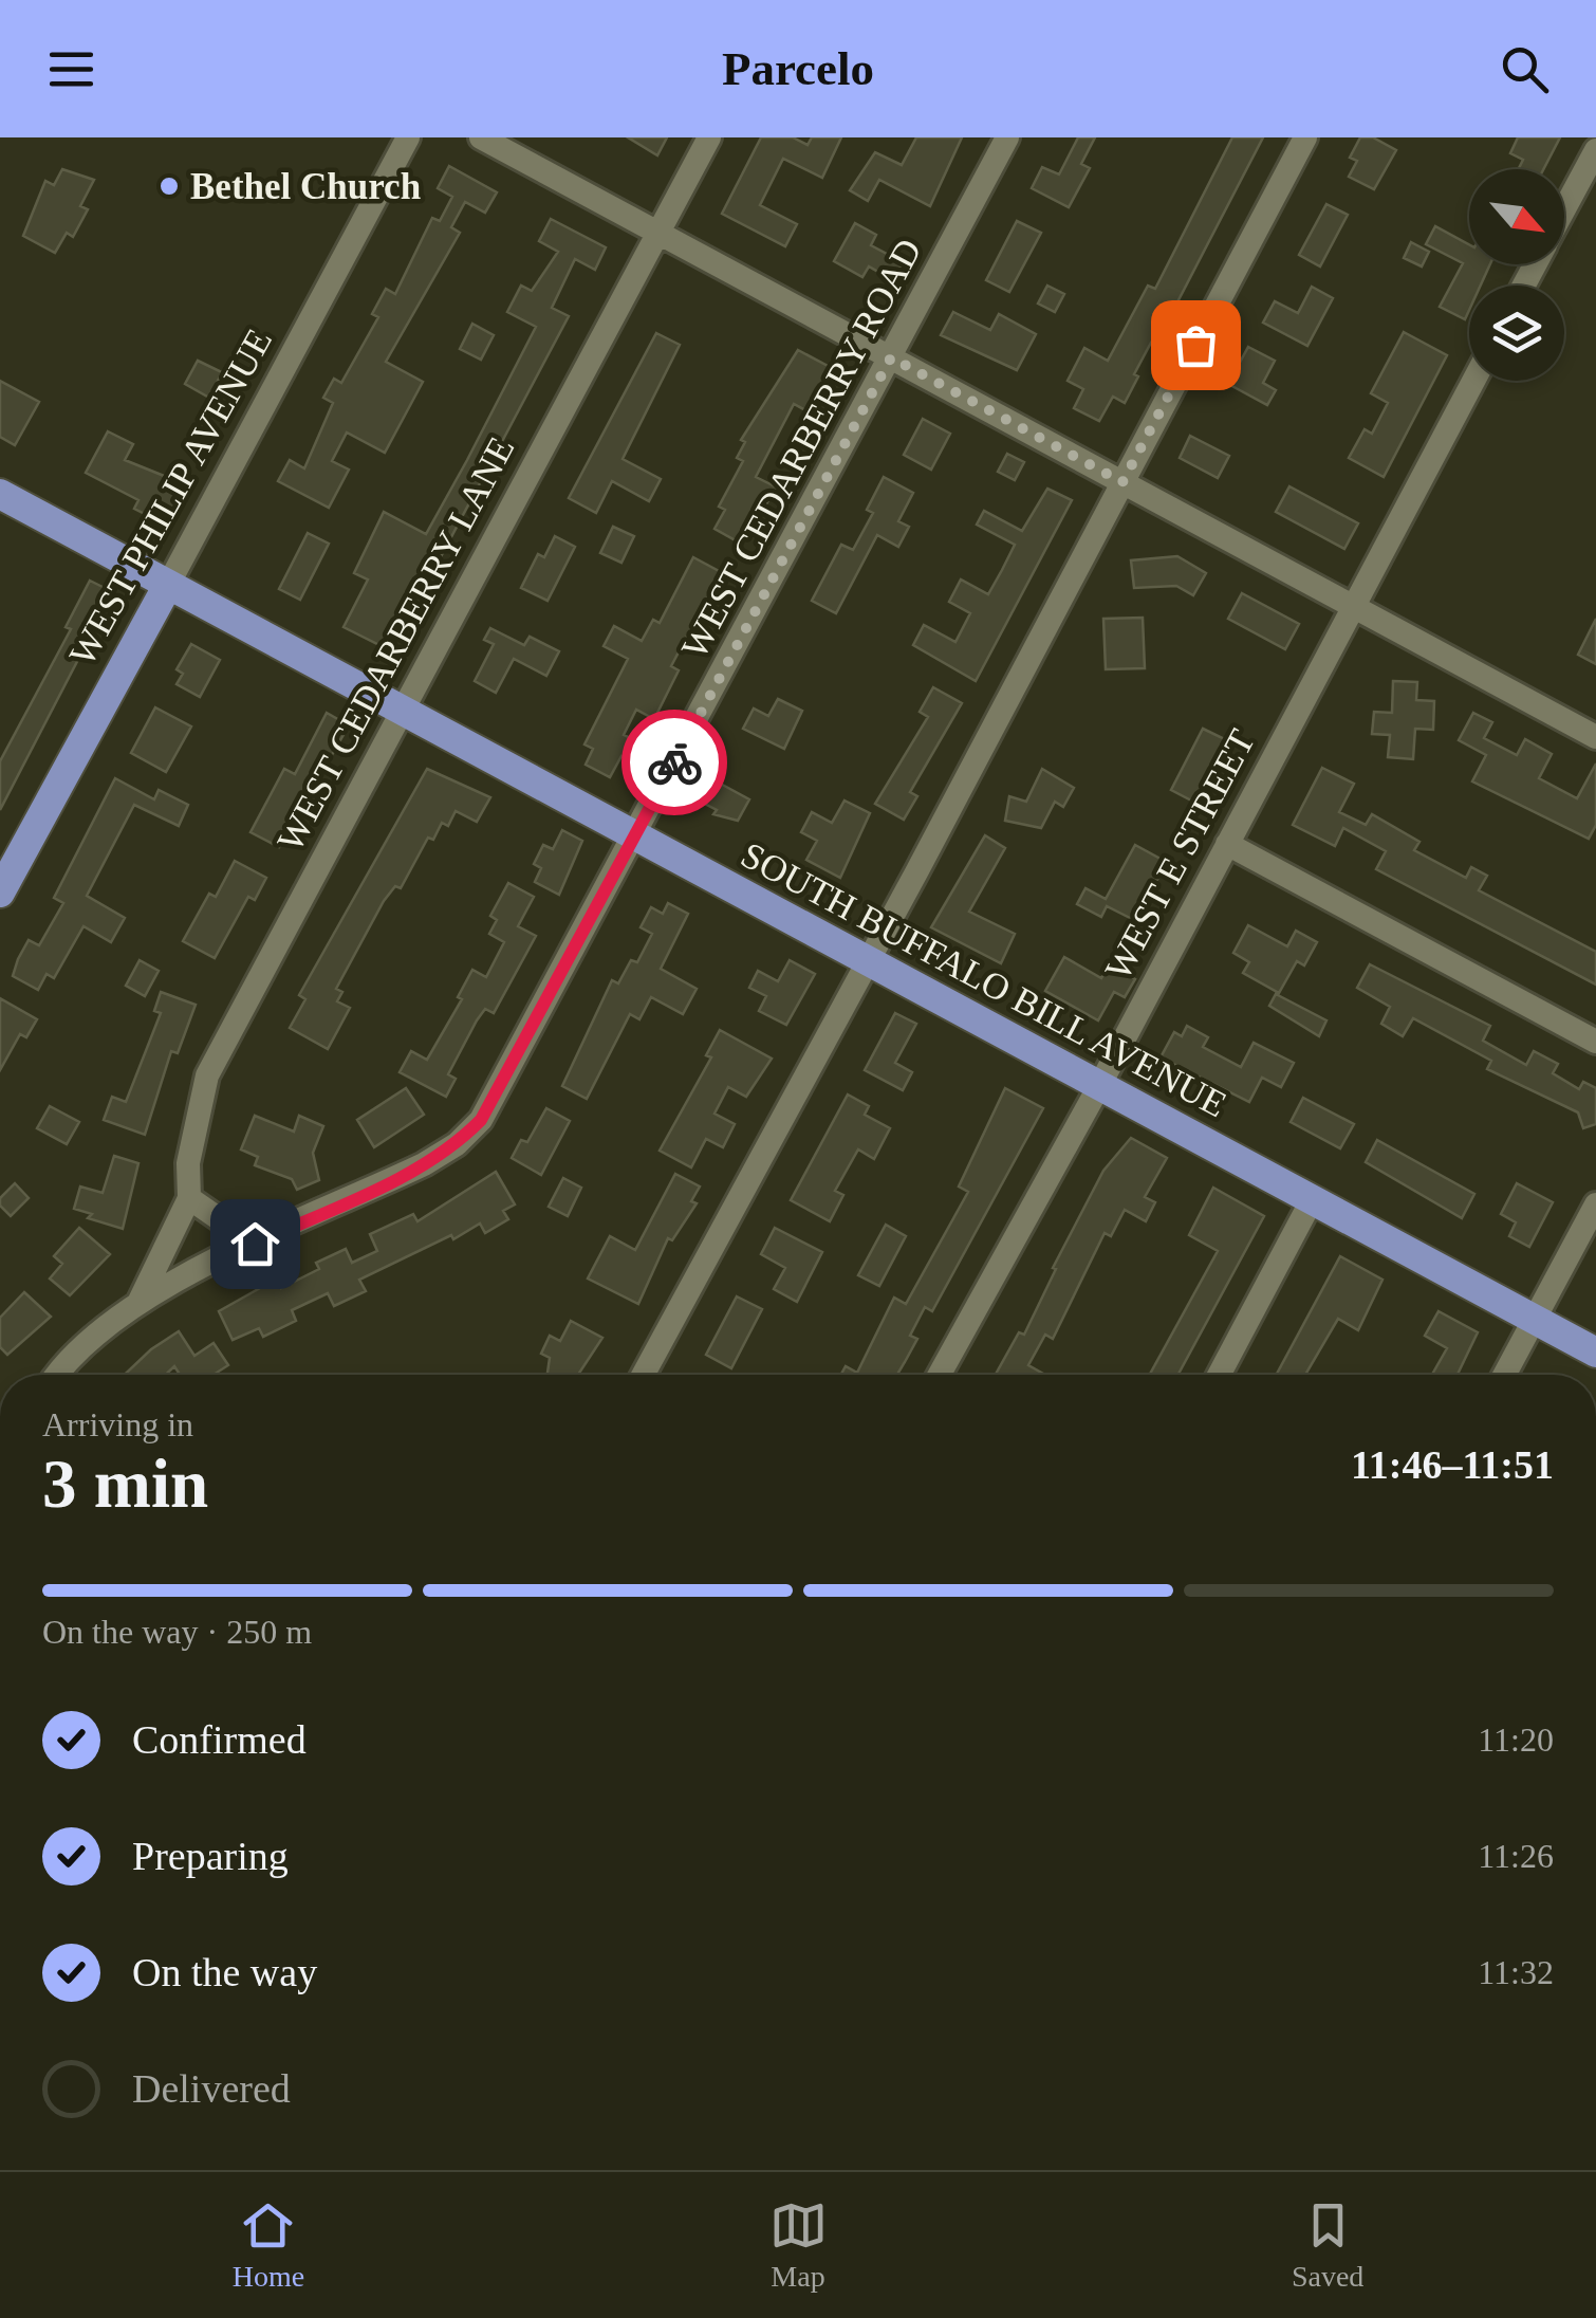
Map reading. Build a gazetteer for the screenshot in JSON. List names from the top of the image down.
{
  "streets": {
    "main road": ["WEST PHILIP AVENUE", "SOUTH BUFFALO BILL AVENUE"],
    "street": ["WEST CEDARBERRY ROAD", "WEST CEDARBERRY LANE", "WEST E STREET"]
  },
  "crossings": [
    ["WEST CEDARBERRY ROAD", "WEST CEDARBERRY LANE"],
    ["WEST CEDARBERRY ROAD", "SOUTH BUFFALO BILL AVENUE"],
    ["WEST PHILIP AVENUE", "SOUTH BUFFALO BILL AVENUE"],
    ["WEST CEDARBERRY LANE", "SOUTH BUFFALO BILL AVENUE"],
    ["WEST E STREET", "SOUTH BUFFALO BILL AVENUE"]
  ],
  "places": ["Bethel Church"],
  "north": "bottom right",
  "page": {
    "header": "Parcelo",
    "heading": ["3 min", "Arriving in", "11:46–11:51"],
    "bar": "On the way · 250 m",
    "list": [
      ["Confirmed", "11:20"],
      ["Preparing", "11:26"],
      ["On the way", "11:32"],
      "Delivered"
    ],
    "tabs": ["Home", "Map", "Saved"]
  }
}
